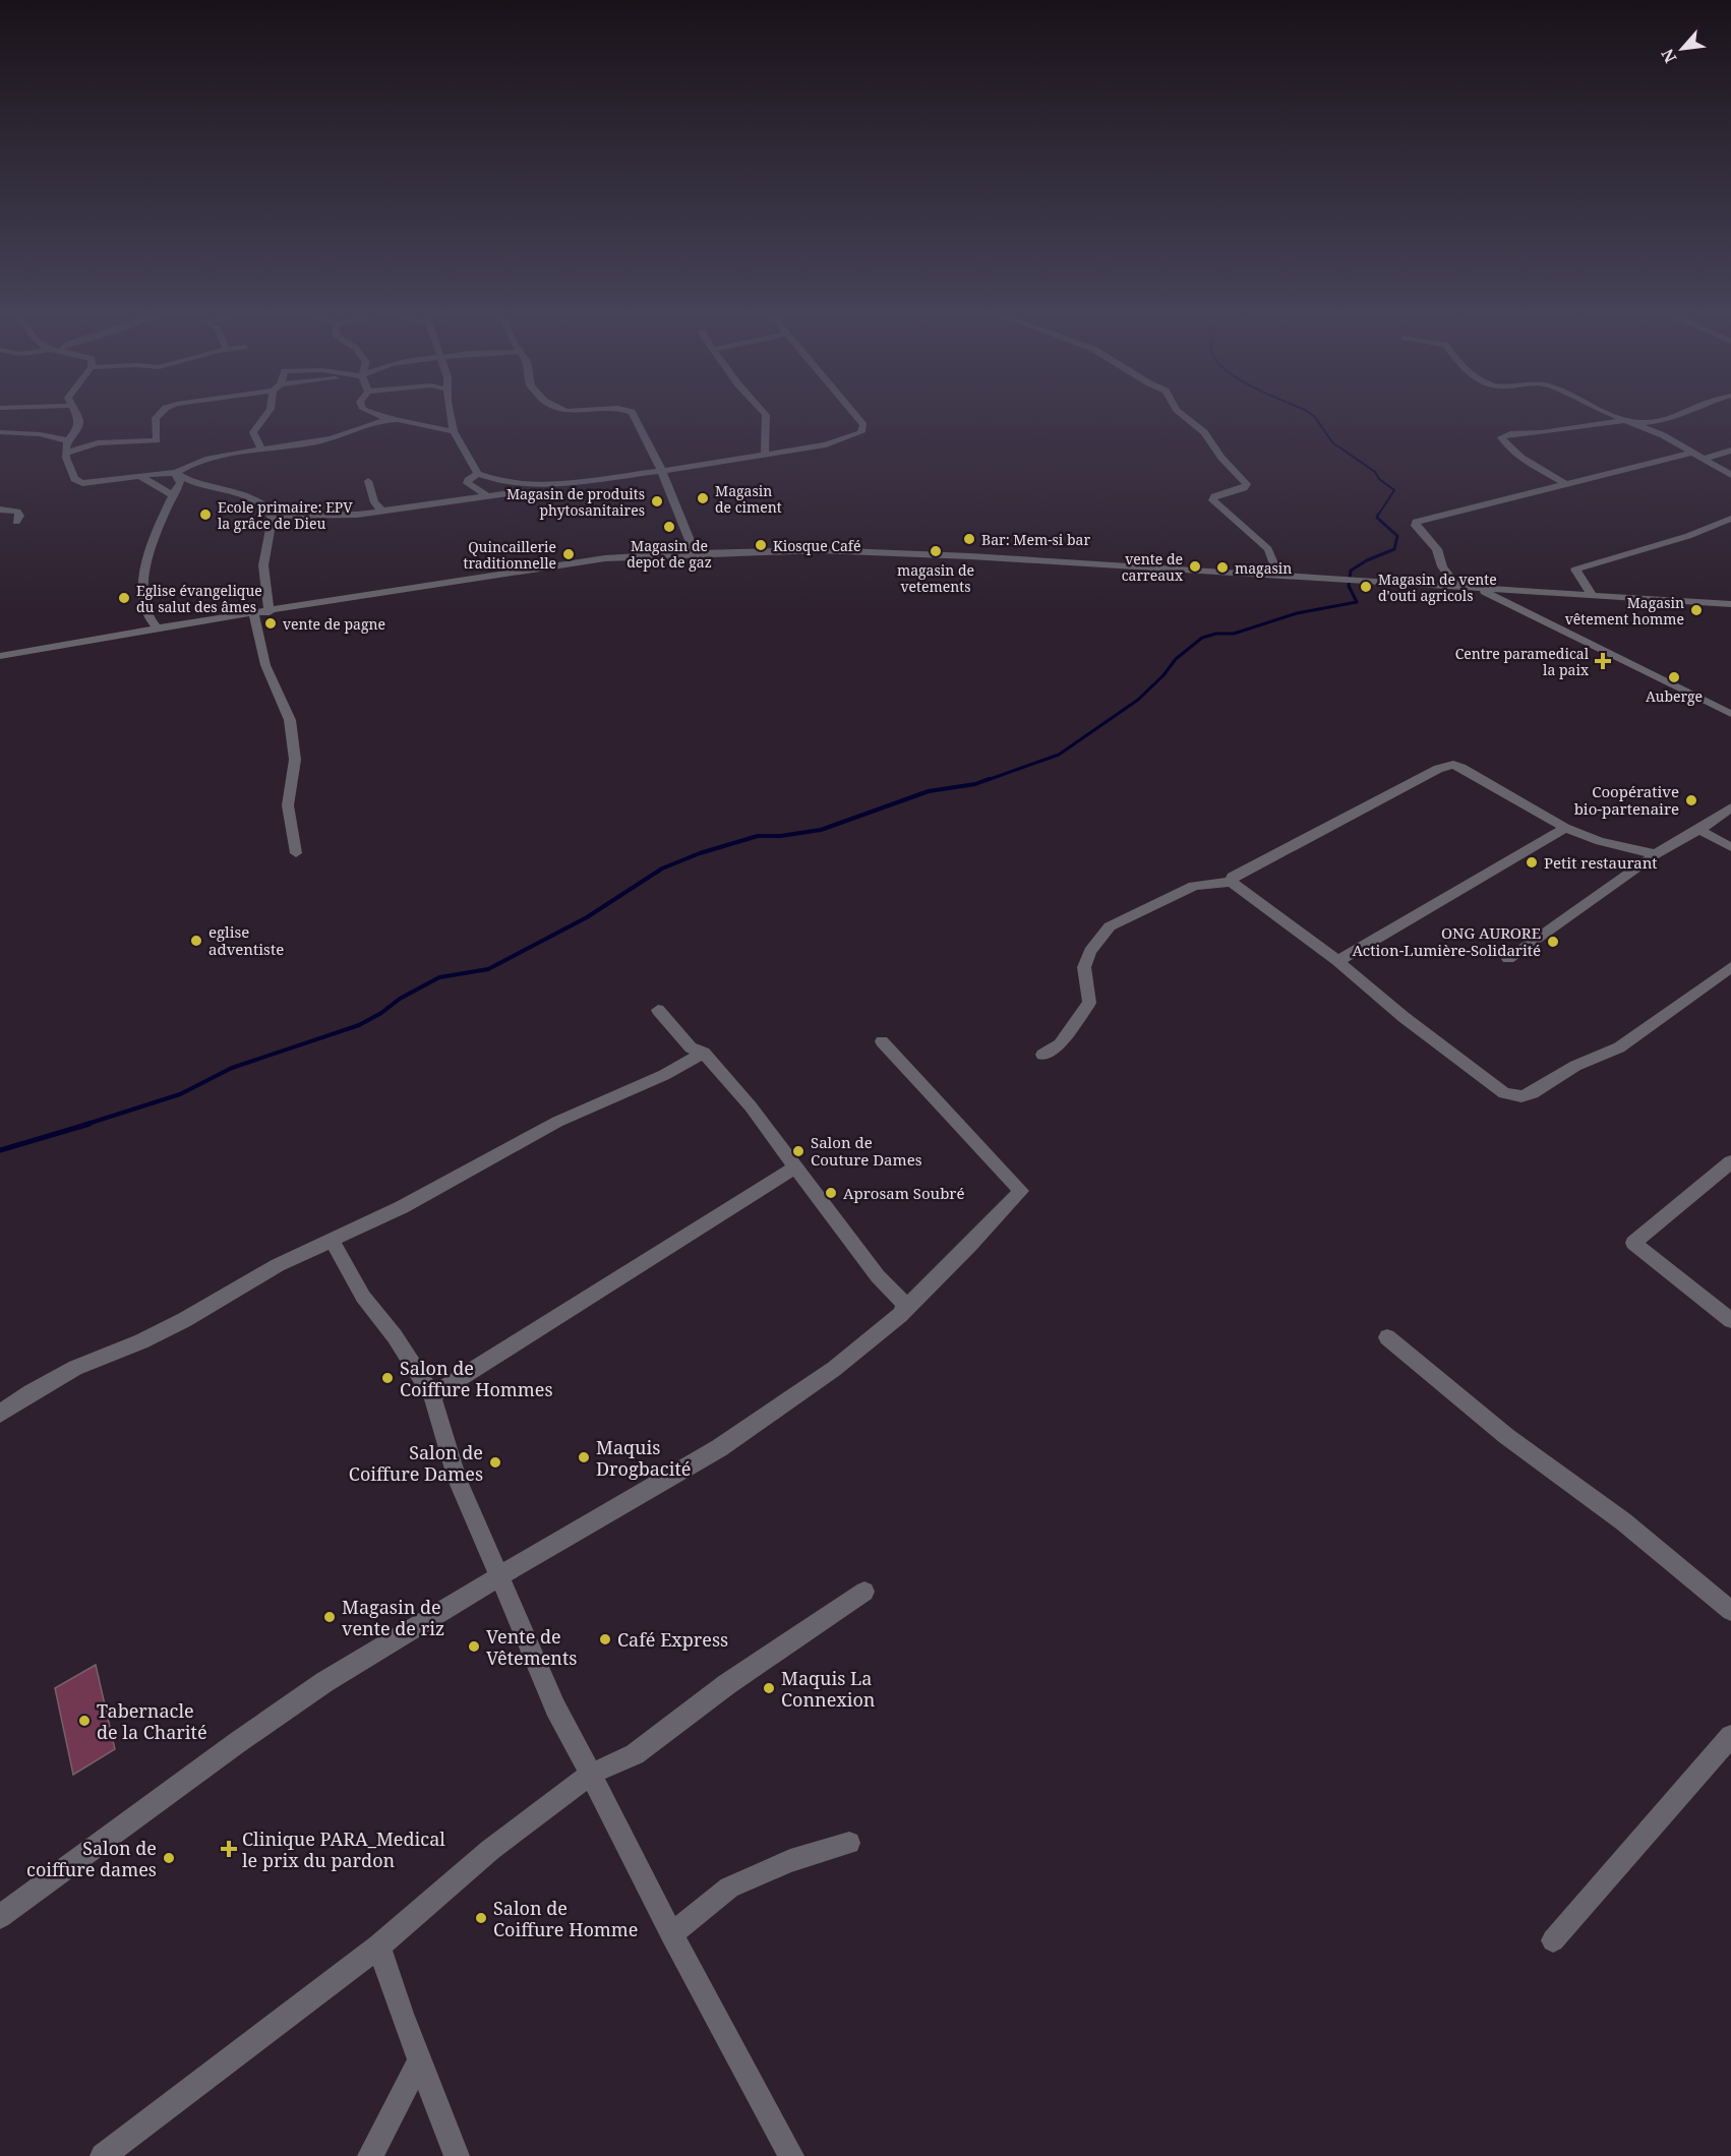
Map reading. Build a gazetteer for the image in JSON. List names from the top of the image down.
{
  "places": {
    "other": [
      "Magasin de ciment",
      "Magasin de produits phytosanitaires",
      "Ecole primaire: EPV la grâce de Dieu",
      "Magasin de depot de gaz",
      "Bar: Mem-si bar",
      "Kiosque Café",
      "magasin de vetements",
      "Quincaillerie traditionnelle",
      "vente de carreaux",
      "magasin",
      "Magasin de vente d'outi agricols",
      "Eglise évangelique du salut des âmes",
      "Magasin vêtement homme",
      "vente de pagne",
      "Auberge",
      "Coopérative bio-partenaire",
      "Petit restaurant",
      "eglise adventiste",
      "ONG AURORE Action-Lumière-Solidarité",
      "Salon de Couture Dames",
      "Aprosam Soubré",
      "Salon de Coiffure Hommes",
      "Maquis Drogbacité",
      "Salon de Coiffure Dames",
      "Magasin de vente de riz",
      "Café Express",
      "Vente de Vêtements",
      "Maquis La Connexion",
      "Tabernacle de la Charité",
      "Salon de coiffure dames",
      "Salon de Coiffure Homme"
    ],
    "health": ["Centre paramedical la paix", "Clinique PARA_Medical le prix du pardon"]
  },
  "north": "bottom left"
}
